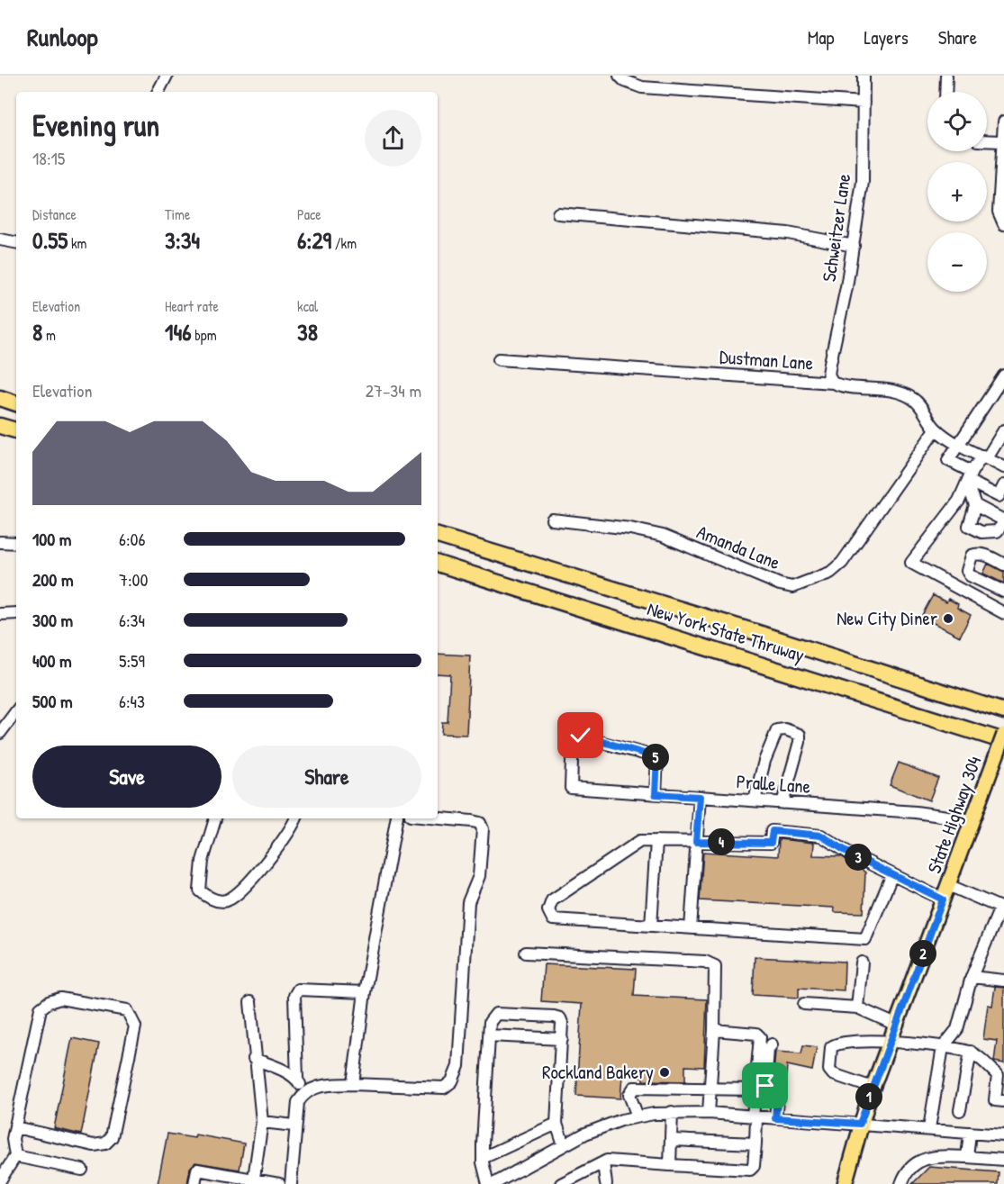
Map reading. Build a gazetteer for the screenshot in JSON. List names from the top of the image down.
{
  "streets": {
    "highway": ["New York State Thruway"],
    "main road": ["State Highway 304"],
    "street": [
      "Schweitzer Lane",
      "Dustman Lane",
      "Amanda Lane",
      "Pralle Lane"
    ]
  },
  "crossings": [
    ["Schweitzer Lane", "Dustman Lane"],
    ["Dustman Lane", "Amanda Lane"],
    ["Pralle Lane", "State Highway 304"]
  ],
  "places": ["New City Diner", "Rockland Bakery"],
  "page": {
    "header": "Runloop",
    "nav": ["Map", "Layers", "Share"],
    "map_buttons": ["+", "−"],
    "heading": ["Evening run", "18:15"],
    "stats": [
      ["Distance", "0.55 km"],
      ["Time", "3:34"],
      ["Pace", "6:29 /km"],
      ["Elevation", "8 m"],
      ["Heart rate", "146 bpm"],
      ["kcal", "38"]
    ],
    "chart": ["Elevation", "27–34 m"],
    "list": [
      {
        "name": "100 m",
        "note": "6:06"
      },
      {
        "name": "200 m",
        "note": "7:00"
      },
      {
        "name": "300 m",
        "note": "6:34"
      },
      {
        "name": "400 m",
        "note": "5:59"
      },
      {
        "name": "500 m",
        "note": "6:43"
      }
    ],
    "buttons": ["Save", "Share"],
    "pins": [
      "5",
      "4",
      "3",
      "2",
      "1"
    ]
  }
}
